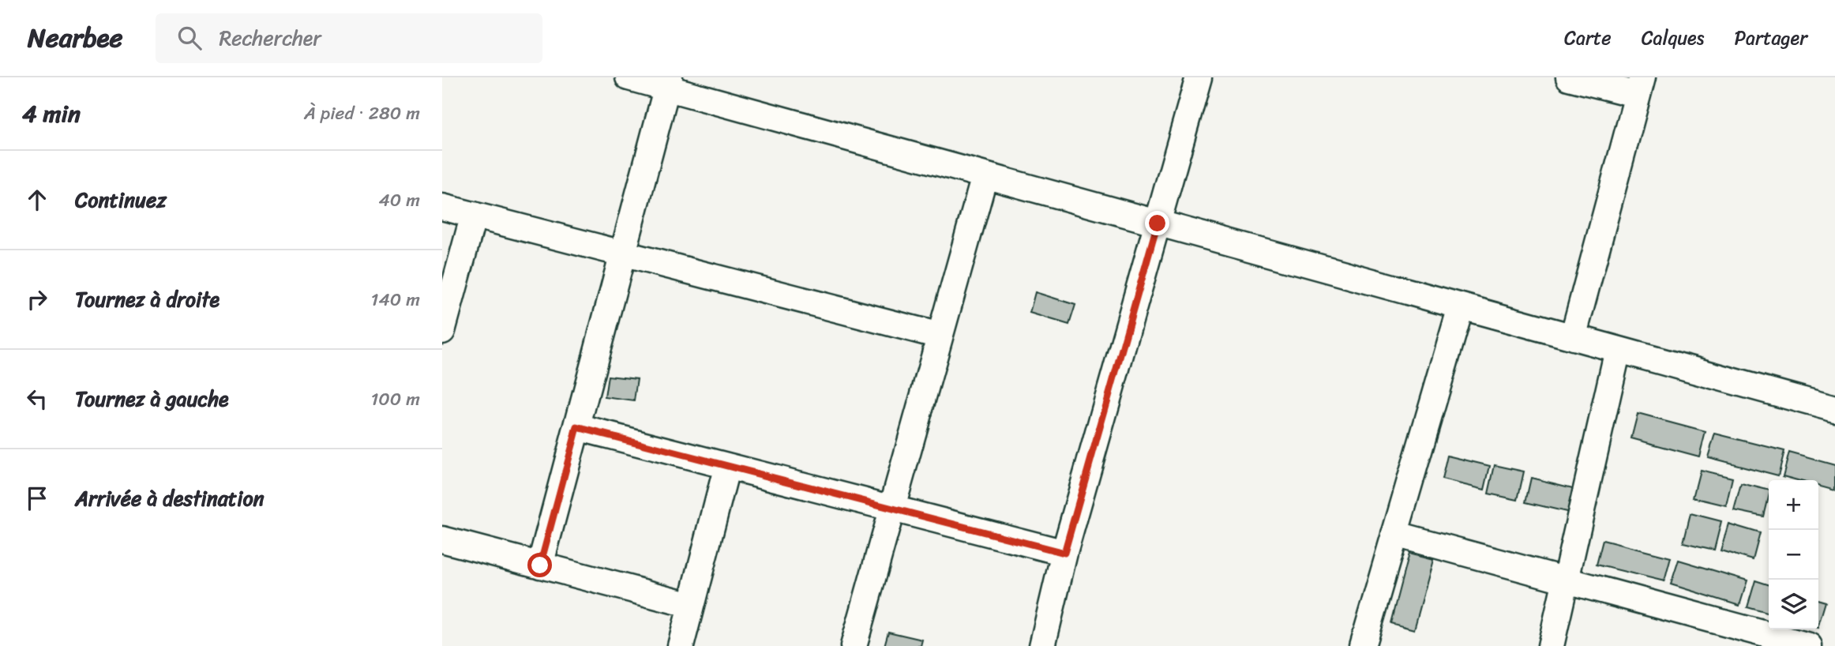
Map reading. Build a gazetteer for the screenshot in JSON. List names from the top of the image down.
{
  "page": {
    "header": "Nearbee",
    "search": "Rechercher",
    "nav": ["Carte", "Calques", "Partager"],
    "heading": ["4 min", "À pied · 280 m"],
    "list": [
      ["Continuez", "40 m"],
      ["Tournez à droite", "140 m"],
      ["Tournez à gauche", "100 m"],
      "Arrivée à destination"
    ],
    "map_buttons": ["+", "−"]
  }
}
